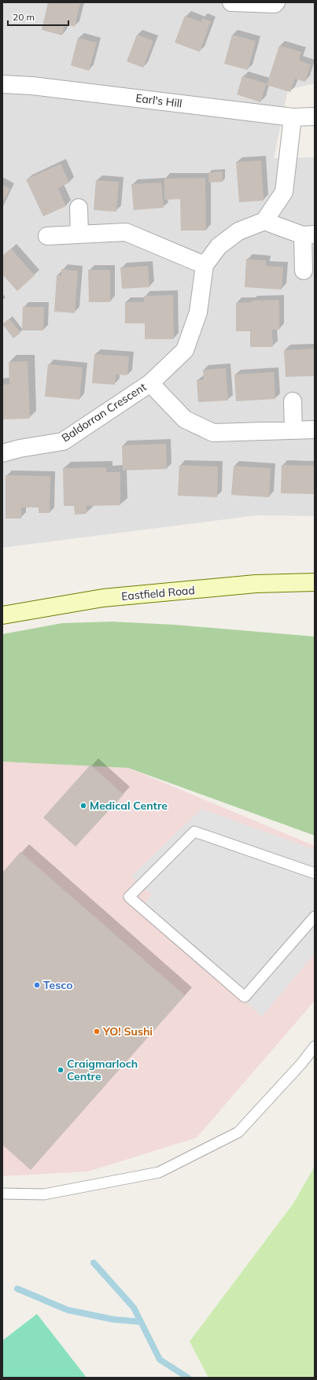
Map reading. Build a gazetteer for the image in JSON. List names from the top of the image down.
{
  "streets": {
    "street": ["Earl's Hill", "Baldorran Crescent", "Eastfield Road"]
  },
  "places": [
    "Medical Centre",
    "Tesco",
    "YO! Sushi",
    "Craigmarloch Centre"
  ],
  "scale_bar": "20 m"
}
